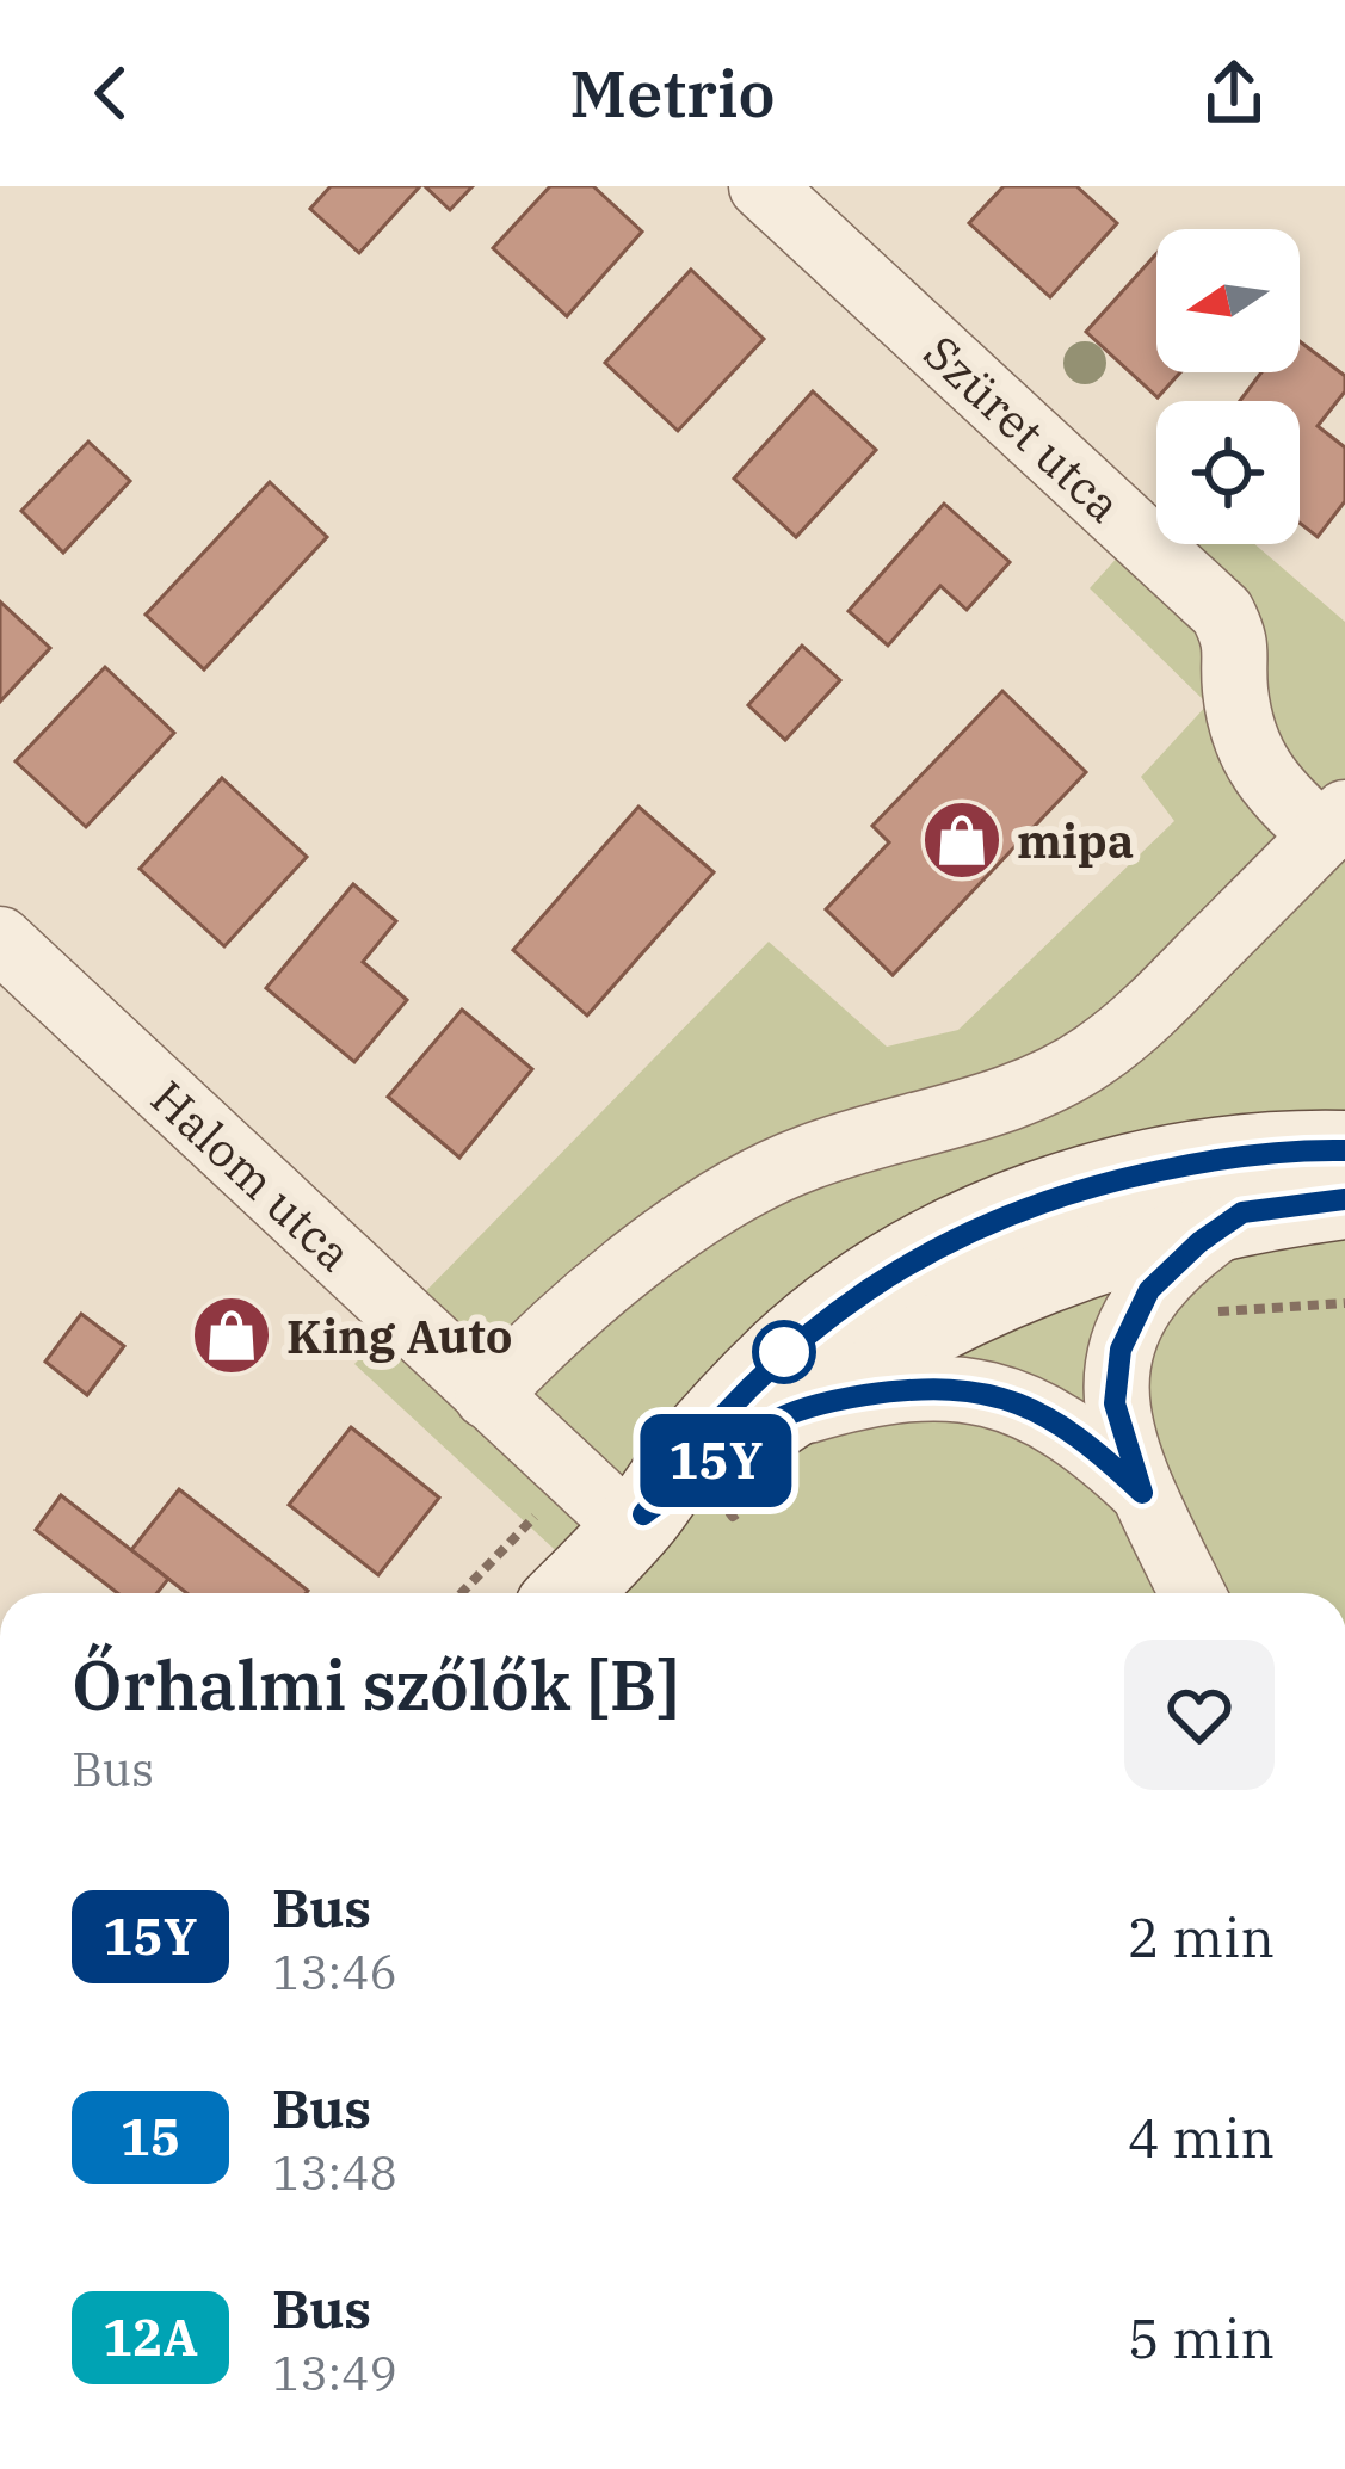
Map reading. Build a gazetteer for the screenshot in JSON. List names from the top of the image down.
{
  "streets": {
    "street": ["Szüret utca", "Halom utca"]
  },
  "places": {
    "shop": ["mipa", "King Auto"]
  },
  "lines": ["bus line 15Y"],
  "north": "left",
  "page": {
    "header": "Metrio",
    "on_map": "15Y",
    "heading": ["Őrhalmi szőlők [B]", "Bus"],
    "list": [
      {
        "mark": "15Y",
        "name": "Bus",
        "note": "13:46",
        "value": "2 min"
      },
      {
        "mark": "15",
        "name": "Bus",
        "note": "13:48",
        "value": "4 min"
      },
      {
        "mark": "12A",
        "name": "Bus",
        "note": "13:49",
        "value": "5 min"
      }
    ]
  }
}
